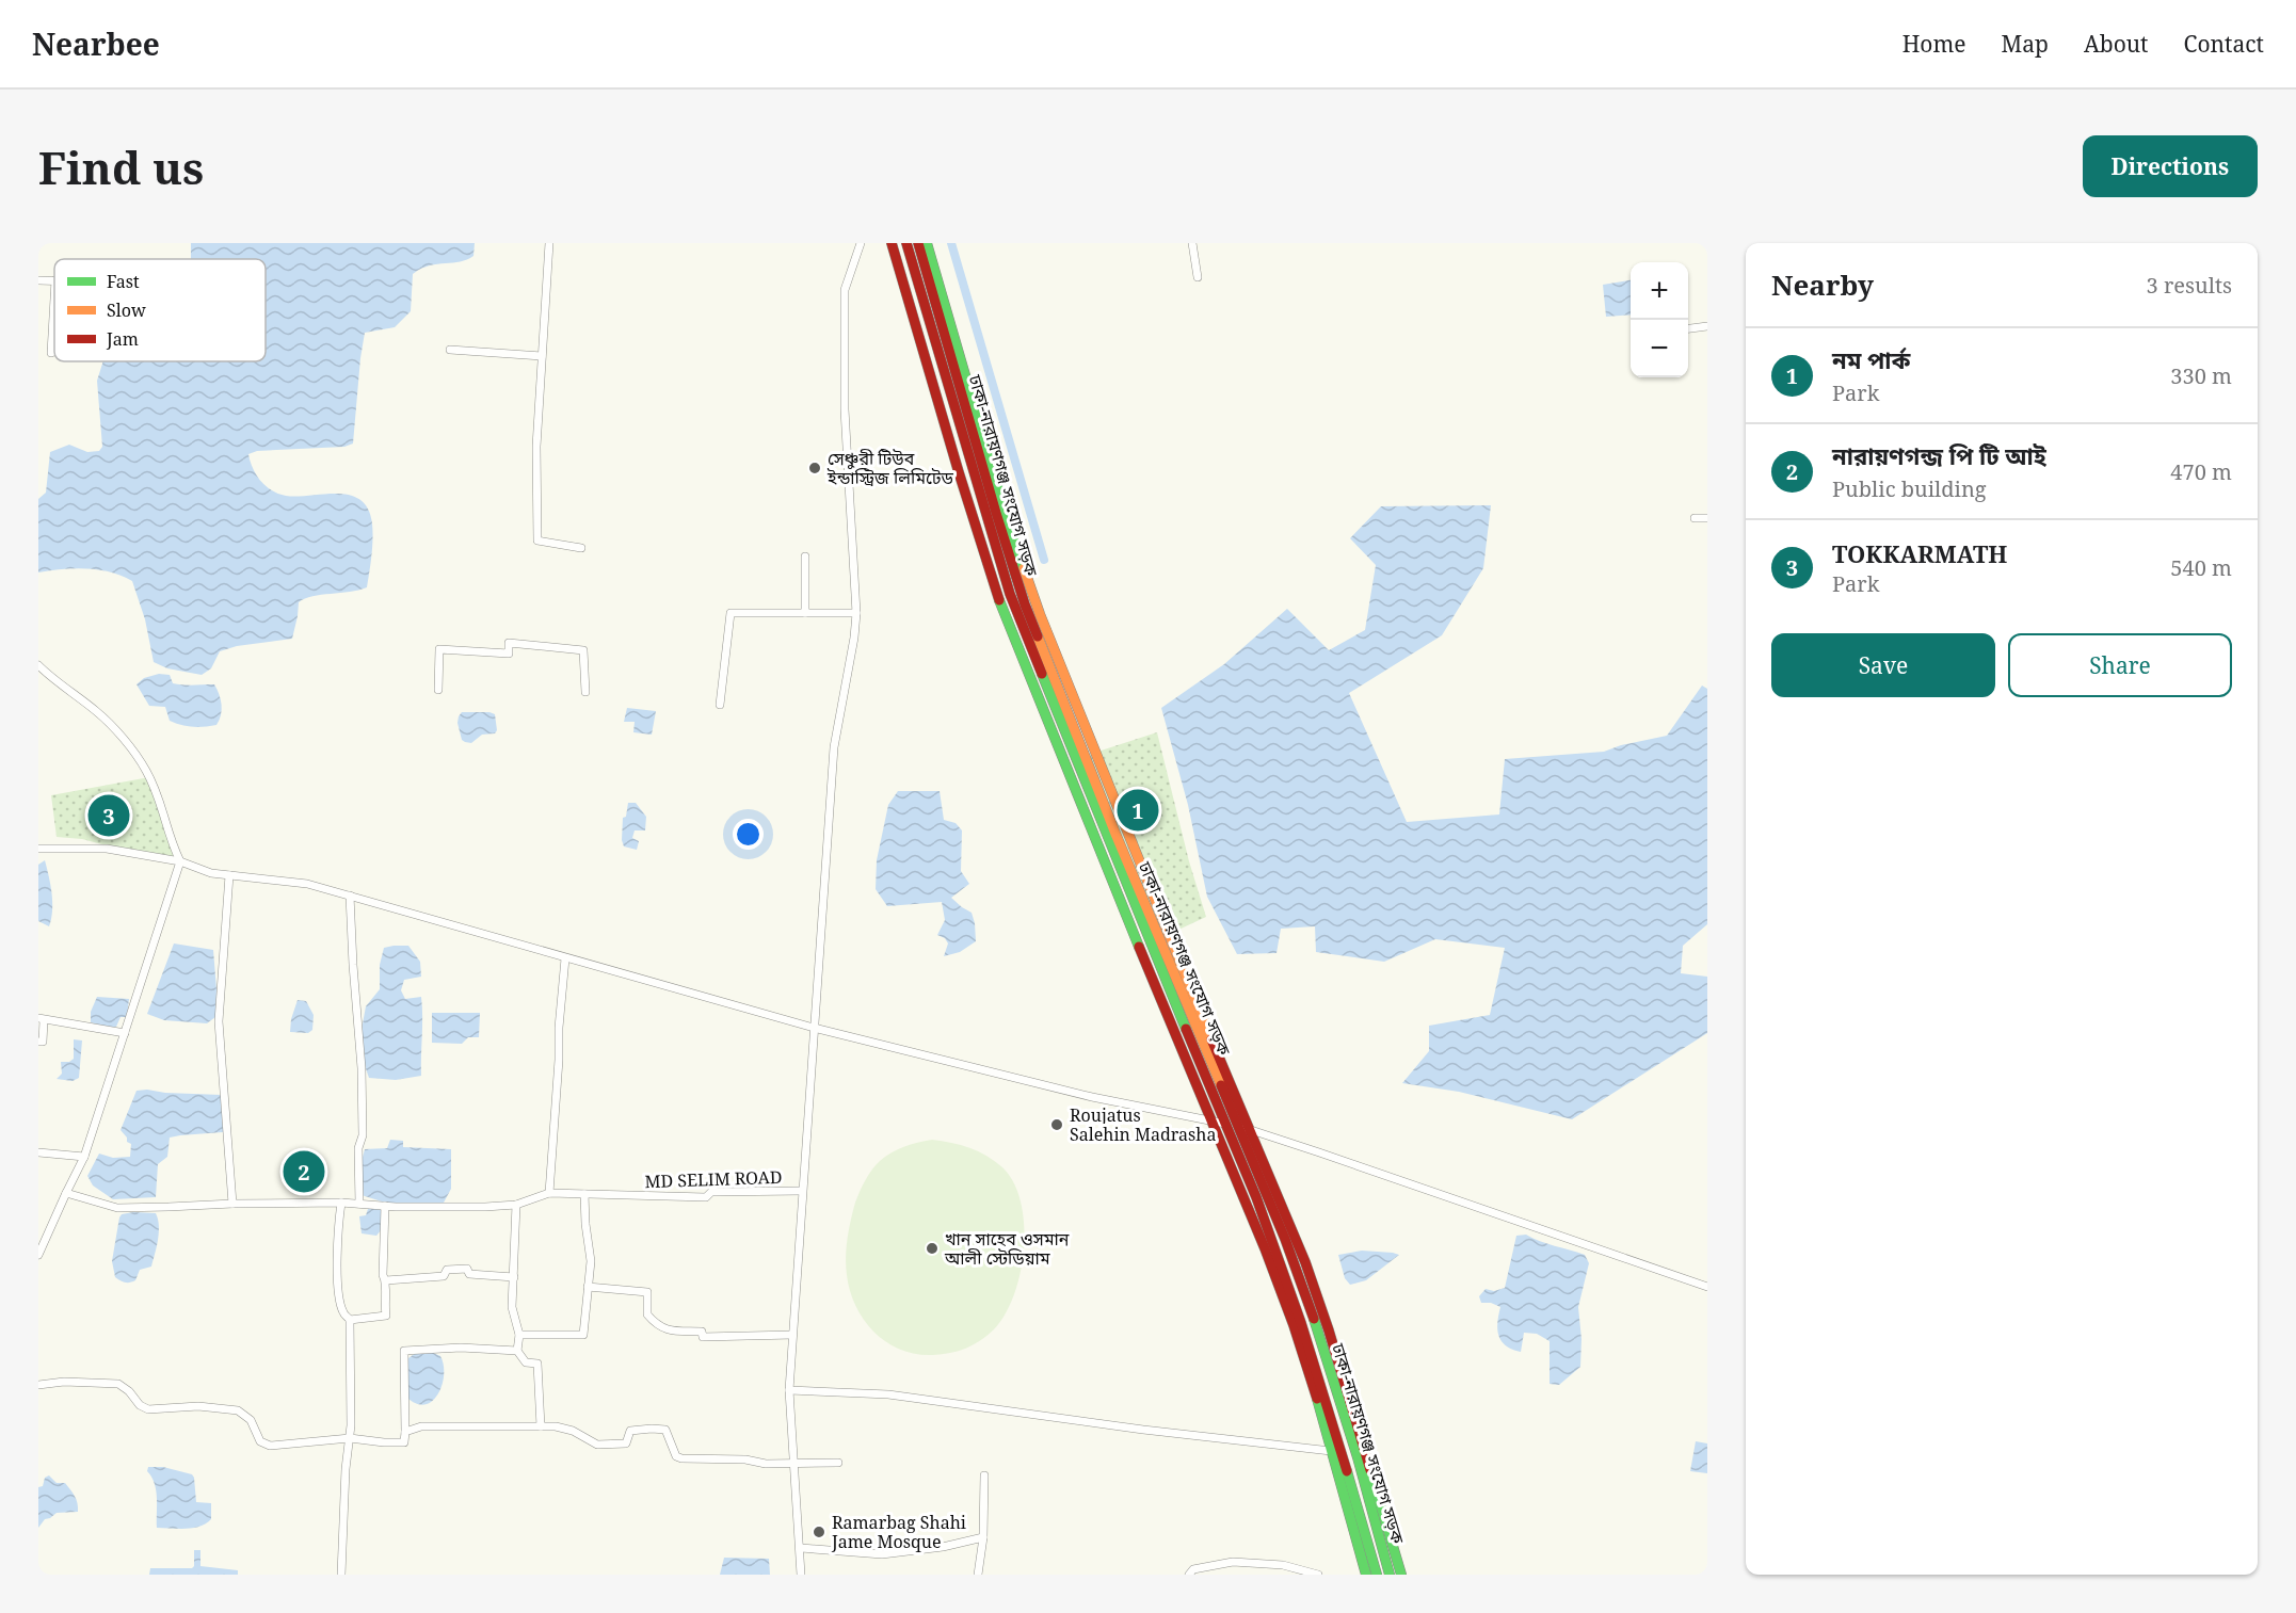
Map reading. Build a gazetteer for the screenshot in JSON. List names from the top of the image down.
{
  "streets": {
    "street": ["ঢাকা-নারায়ণগঞ্জ সংযোগ সড়ক", "MD SELIM ROAD"]
  },
  "places": [
    "সেঞ্চুরী টিউব ইন্ডাস্ট্রিজ লিমিটেড",
    "Roujatus Salehin Madrasha",
    "খান সাহেব ওসমান আলী স্টেডিয়াম",
    "Ramarbag Shahi Jame Mosque"
  ],
  "legend": ["Fast", "Slow", "Jam"],
  "page": {
    "header": "Nearbee",
    "nav": [
      "Home",
      "Map",
      "About",
      "Contact"
    ],
    "buttons": [
      "Directions",
      ["Save", "Share"]
    ],
    "title": "Find us",
    "heading": ["Nearby", "3 results"],
    "map_buttons": ["+", "−"],
    "list": [
      {
        "mark": "1",
        "name": "নম পার্ক",
        "note": "Park",
        "value": "330 m"
      },
      {
        "mark": "2",
        "name": "নারায়ণগন্জ পি টি আই",
        "note": "Public building",
        "value": "470 m"
      },
      {
        "mark": "3",
        "name": "TOKKARMATH",
        "note": "Park",
        "value": "540 m"
      }
    ],
    "pins": ["1", "3", "2"]
  }
}
